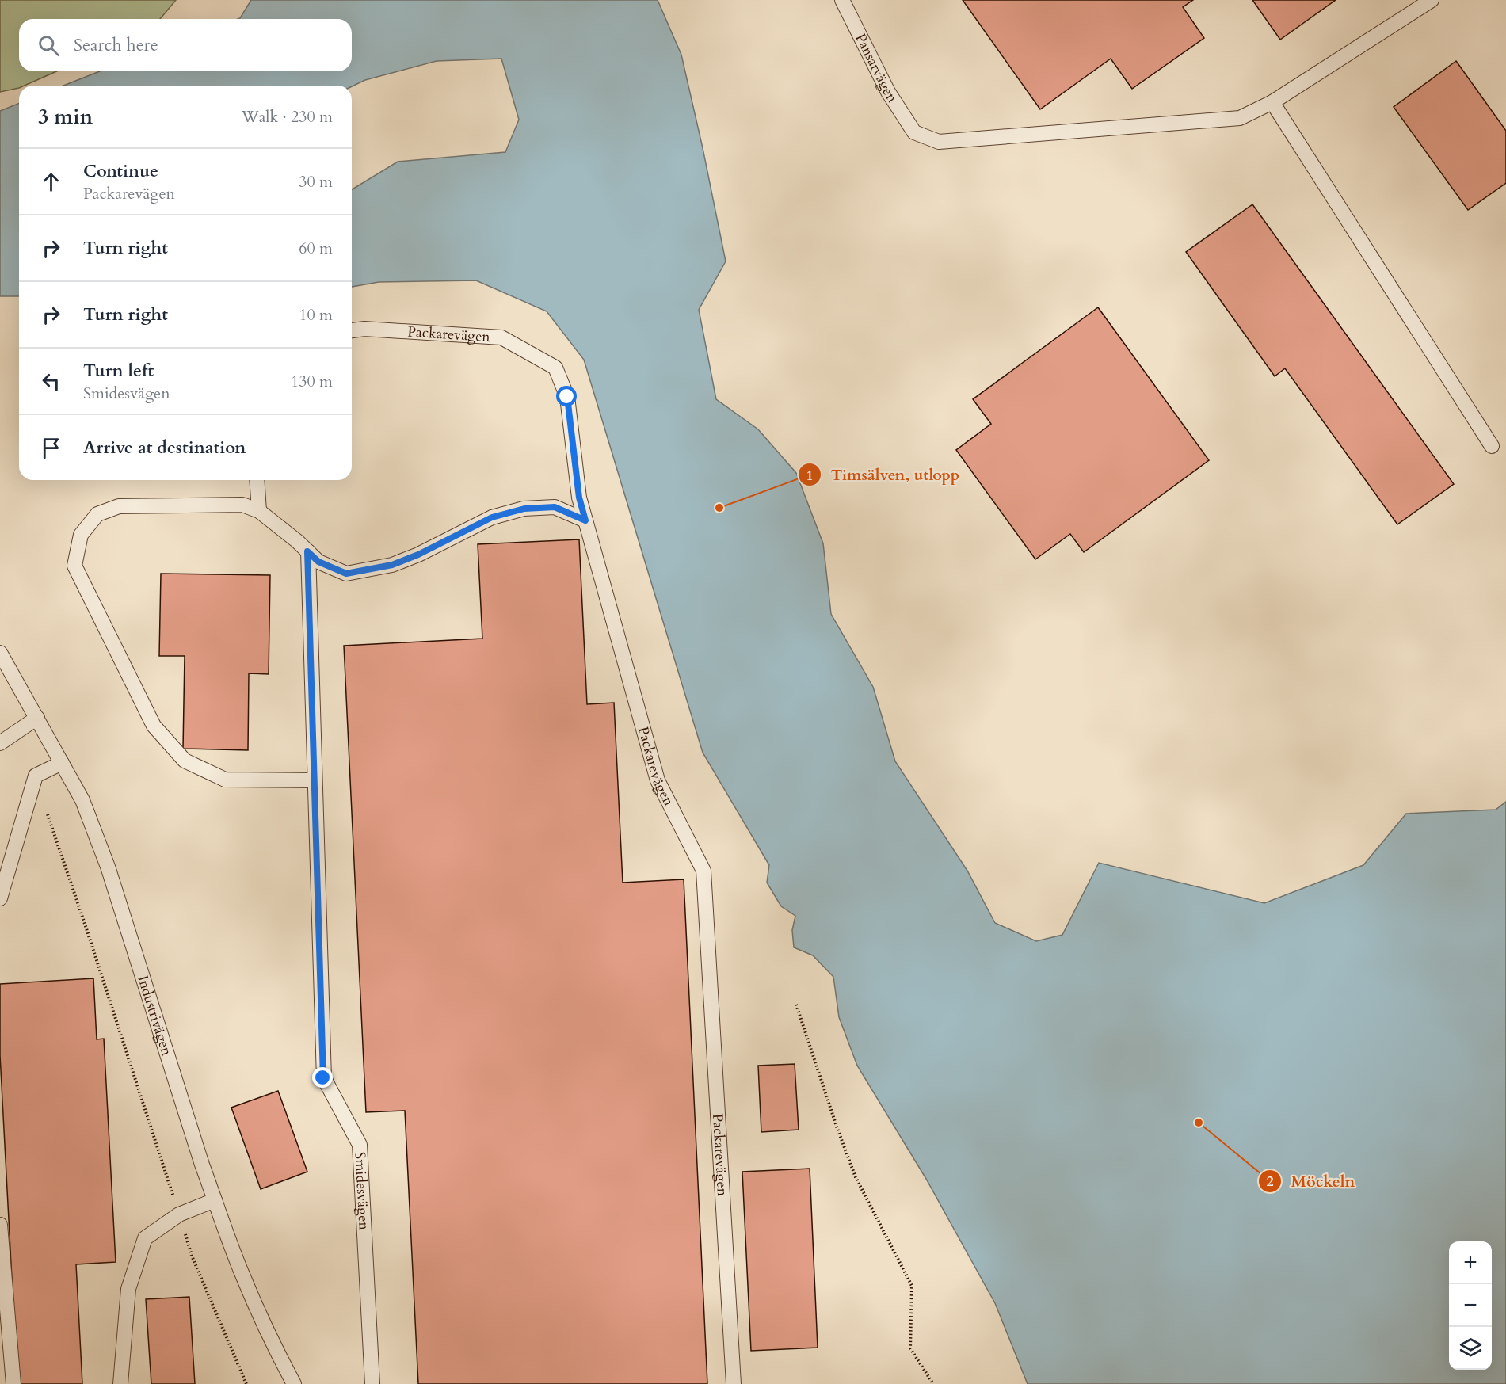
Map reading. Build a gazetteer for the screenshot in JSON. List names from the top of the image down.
{
  "streets": {
    "lane": [
      "Pansarvägen",
      "Packarevägen",
      "Industrivägen",
      "Smidesvägen"
    ]
  },
  "places": ["Timsälven, utlopp", "Möckeln"],
  "page": {
    "search": "Search here",
    "heading": ["3 min", "Walk · 230 m"],
    "list": [
      ["Continue", "Packarevägen", "30 m"],
      ["Turn right", "60 m"],
      ["Turn right", "10 m"],
      ["Turn left", "Smidesvägen", "130 m"],
      "Arrive at destination"
    ],
    "map_buttons": ["+", "−"]
  }
}
